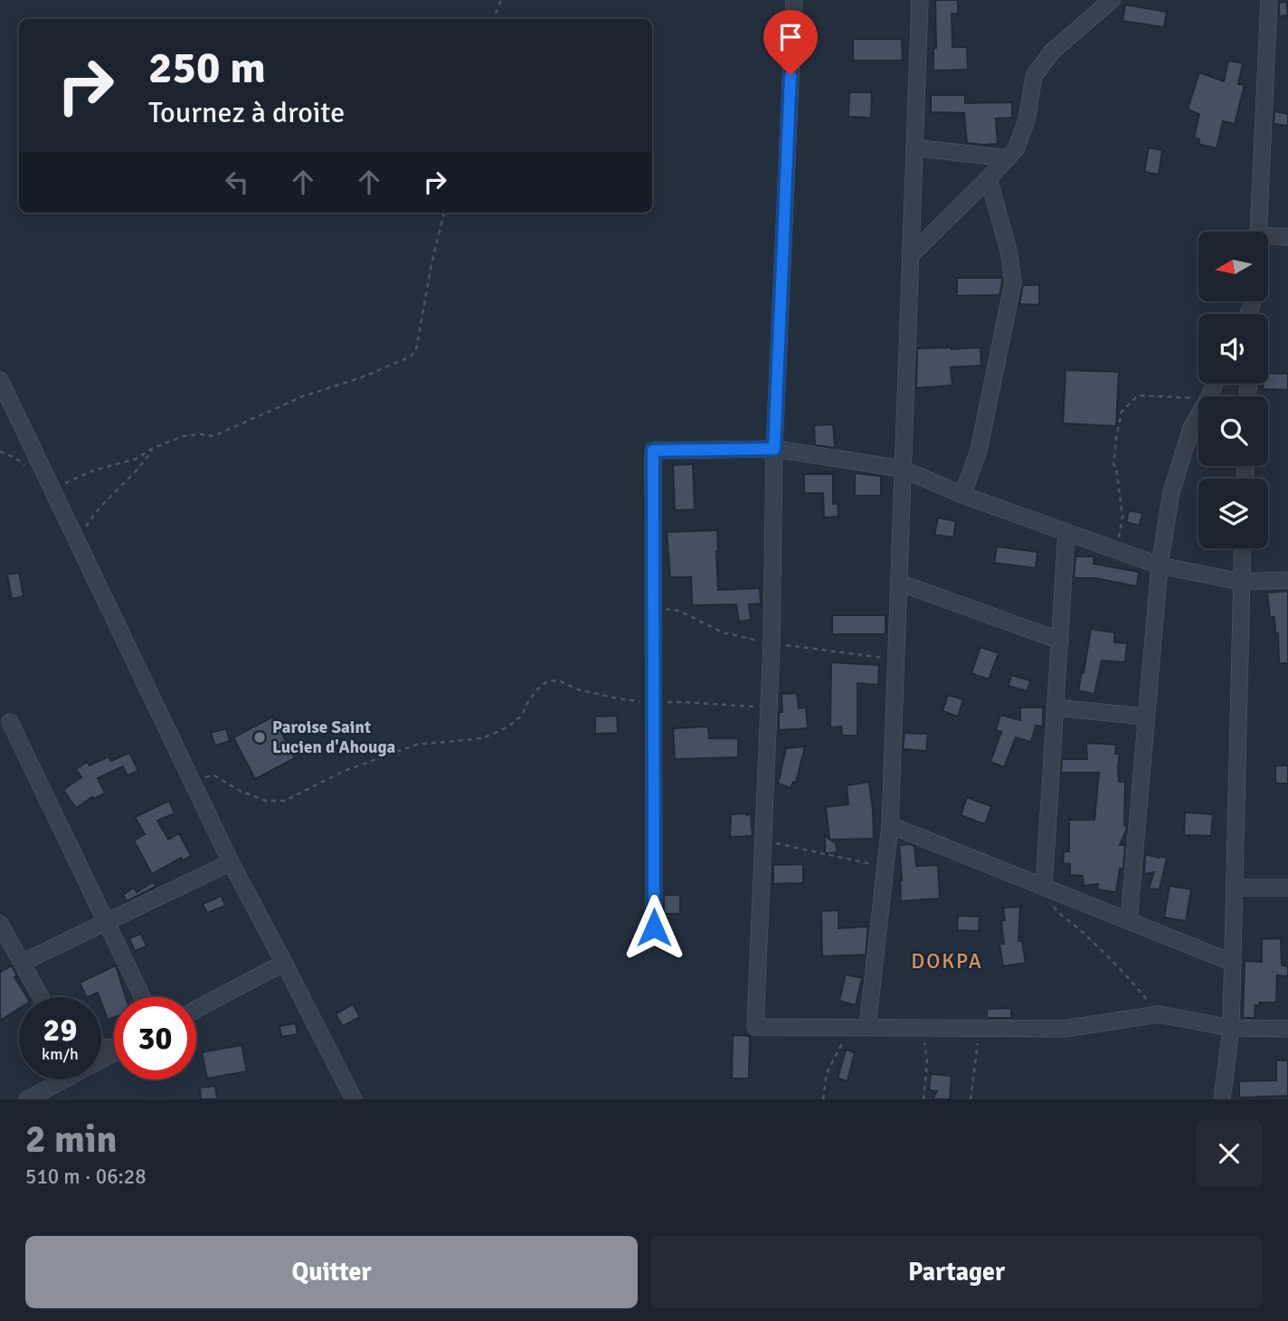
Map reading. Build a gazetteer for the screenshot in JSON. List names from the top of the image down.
{
  "districts": ["DOKPA"],
  "places": ["Paroise Saint Lucien d'Ahouga"],
  "north": "left",
  "page": {
    "turn": ["250 m", "Tournez à droite"],
    "speed": "29 km/h",
    "limit": "30",
    "heading": ["2 min", "510 m · 06:28"],
    "buttons": ["Quitter", "Partager"]
  }
}
